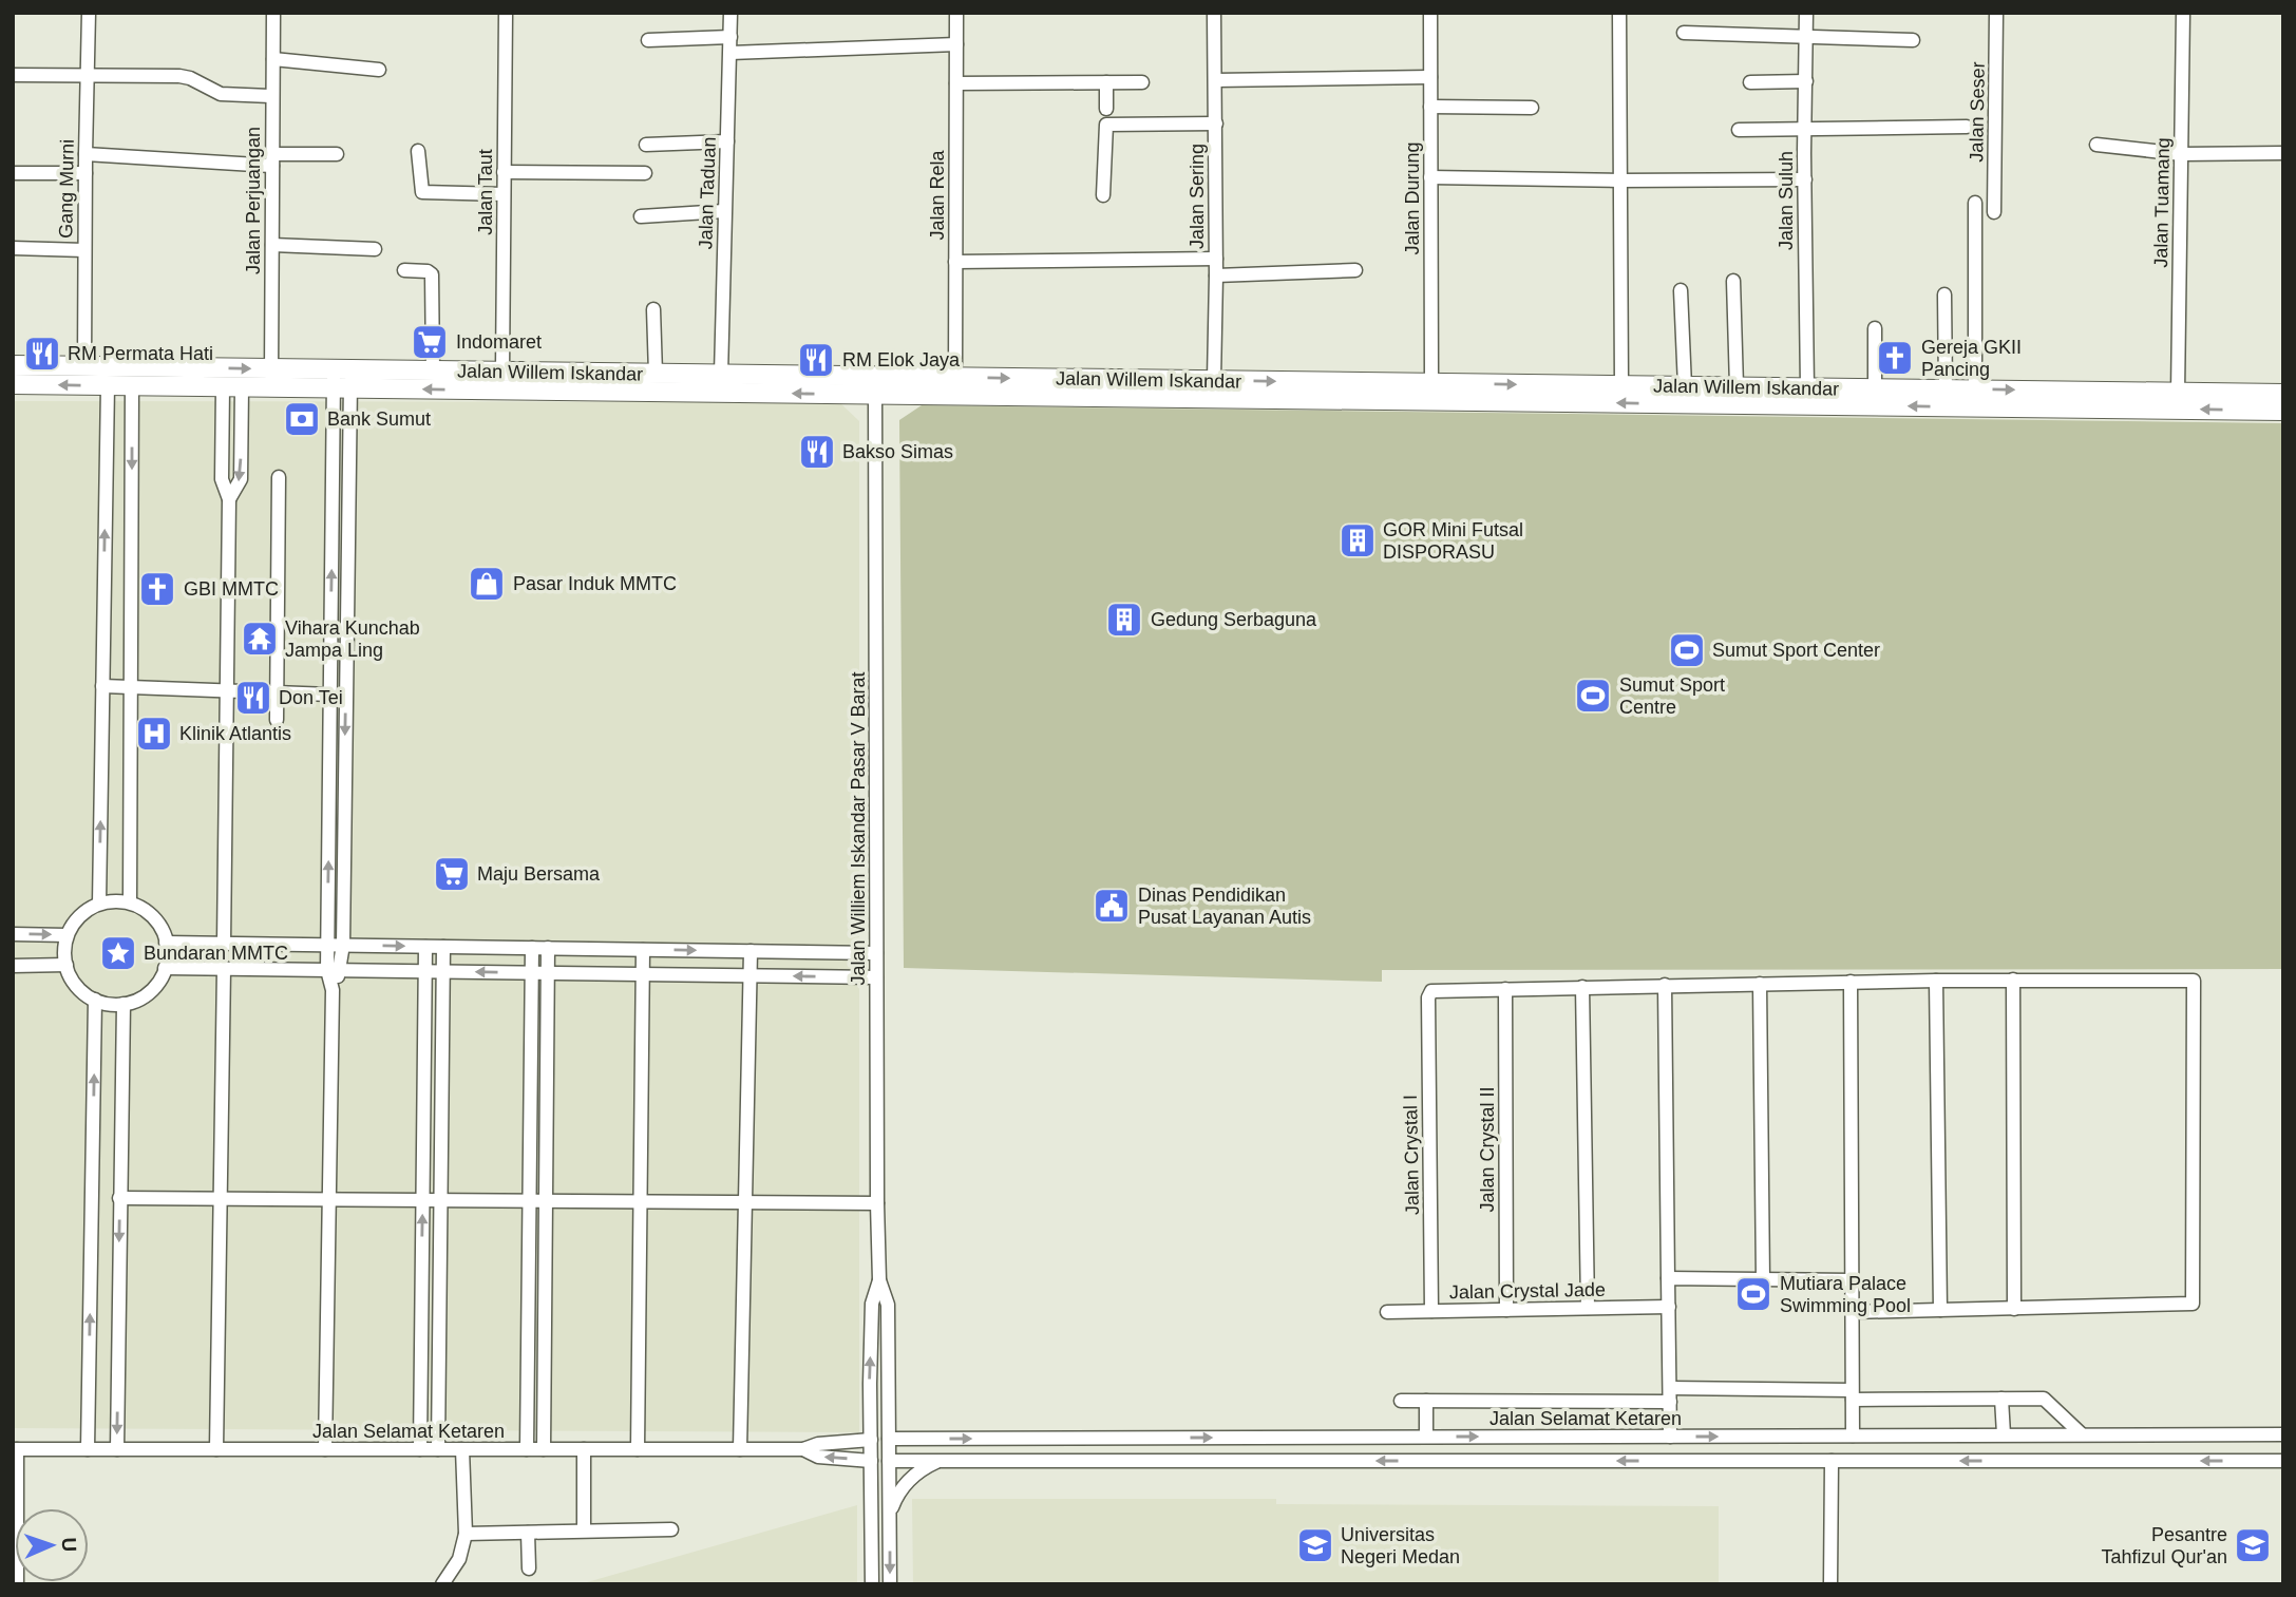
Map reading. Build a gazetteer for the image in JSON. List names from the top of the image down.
{
  "streets": {
    "highway": ["Jalan Willem Iskandar"],
    "street": [
      "Jalan Seser",
      "Gang Murni",
      "Jalan Taut",
      "Jalan Taduan",
      "Jalan Rela",
      "Jalan Sering",
      "Jalan Durung",
      "Jalan Perjuangan",
      "Jalan Suluh",
      "Jalan Tuamang",
      "Jalan Williem Iskandar Pasar V Barat",
      "Jalan Crystal II",
      "Jalan Crystal I",
      "Jalan Crystal Jade",
      "Jalan Selamat Ketaren"
    ]
  },
  "crossings": [
    ["Gang Murni", "Jalan Willem Iskandar"],
    ["Jalan Taut", "Jalan Willem Iskandar"],
    ["Jalan Taduan", "Jalan Willem Iskandar"],
    ["Jalan Rela", "Jalan Willem Iskandar"],
    ["Jalan Sering", "Jalan Willem Iskandar"],
    ["Jalan Durung", "Jalan Willem Iskandar"],
    ["Jalan Perjuangan", "Jalan Willem Iskandar"],
    ["Jalan Suluh", "Jalan Willem Iskandar"],
    ["Jalan Tuamang", "Jalan Willem Iskandar"],
    ["Jalan Willem Iskandar", "Jalan Williem Iskandar Pasar V Barat"],
    ["Jalan Williem Iskandar Pasar V Barat", "Jalan Selamat Ketaren"],
    ["Jalan Crystal II", "Jalan Crystal I"],
    ["Jalan Crystal II", "Jalan Crystal Jade"],
    ["Jalan Crystal I", "Jalan Crystal Jade"]
  ],
  "places": {
    "supermarket": ["Indomaret", "Maju Bersama"],
    "restaurant": [
      "RM Permata Hati",
      "RM Elok Jaya",
      "Bakso Simas",
      "Don Tei"
    ],
    "church": ["Gereja GKII Pancing", "GBI MMTC"],
    "bank": ["Bank Sumut"],
    "building": ["GOR Mini Futsal DISPORASU", "Gedung Serbaguna"],
    "shop": ["Pasar Induk MMTC"],
    "temple": ["Vihara Kunchab Jampa Ling"],
    "sports": ["Sumut Sport Center", "Sumut Sport Centre", "Mutiara Palace Swimming Pool"],
    "hospital": ["Klinik Atlantis"],
    "public building": ["Dinas Pendidikan Pusat Layanan Autis"],
    "place": ["Bundaran MMTC"],
    "school or university": ["Universitas Negeri Medan", "Pesantre Tahfizul Qur'an"]
  },
  "north": "right"
}
